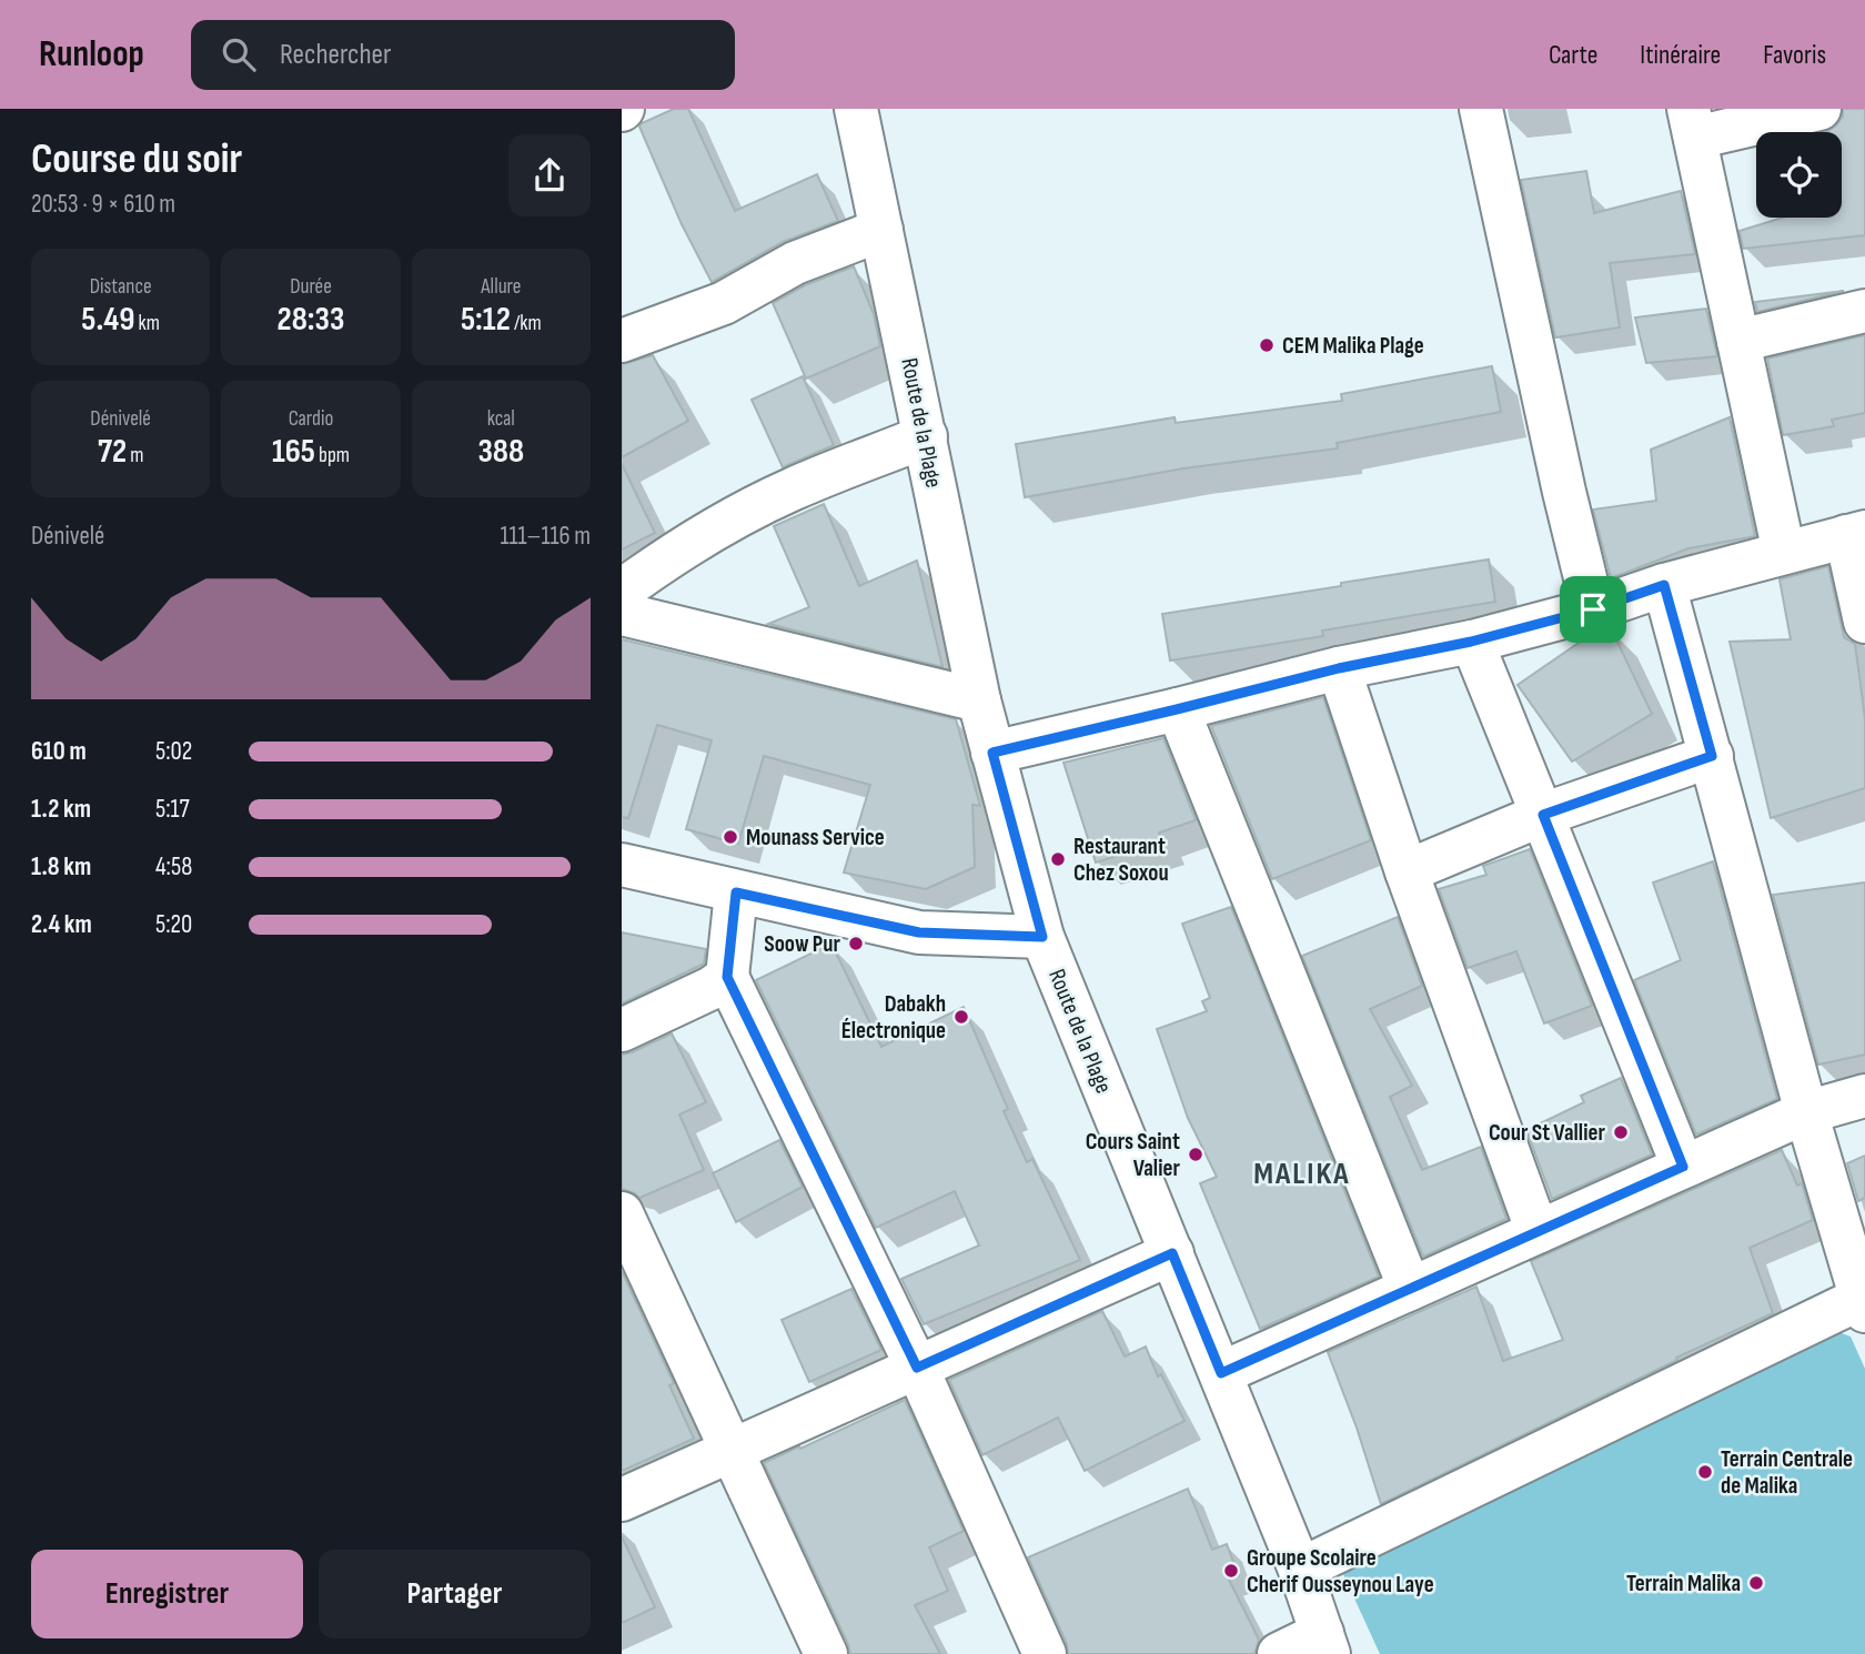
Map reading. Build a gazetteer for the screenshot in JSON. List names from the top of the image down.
{
  "streets": {
    "street": ["Route de la Plage"]
  },
  "districts": ["MALIKA"],
  "places": [
    "CEM Malika Plage",
    "Mounass Service",
    "Restaurant Chez Soxou",
    "Soow Pur",
    "Dabakh Électronique",
    "Cour St Vallier",
    "Cours Saint Valier",
    "Terrain Centrale de Malika",
    "Groupe Scolaire Cherif Ousseynou Laye",
    "Terrain Malika"
  ],
  "page": {
    "header": "Runloop",
    "search": "Rechercher",
    "nav": ["Carte", "Itinéraire", "Favoris"],
    "heading": ["Course du soir", "20:53 · 9 × 610 m"],
    "stats": [
      ["Distance", "5.49 km"],
      ["Durée", "28:33"],
      ["Allure", "5:12 /km"],
      ["Dénivelé", "72 m"],
      ["Cardio", "165 bpm"],
      ["kcal", "388"]
    ],
    "chart": ["Dénivelé", "111–116 m"],
    "list": [
      {
        "name": "610 m",
        "note": "5:02"
      },
      {
        "name": "1.2 km",
        "note": "5:17"
      },
      {
        "name": "1.8 km",
        "note": "4:58"
      },
      {
        "name": "2.4 km",
        "note": "5:20"
      }
    ],
    "buttons": ["Enregistrer", "Partager"]
  }
}
